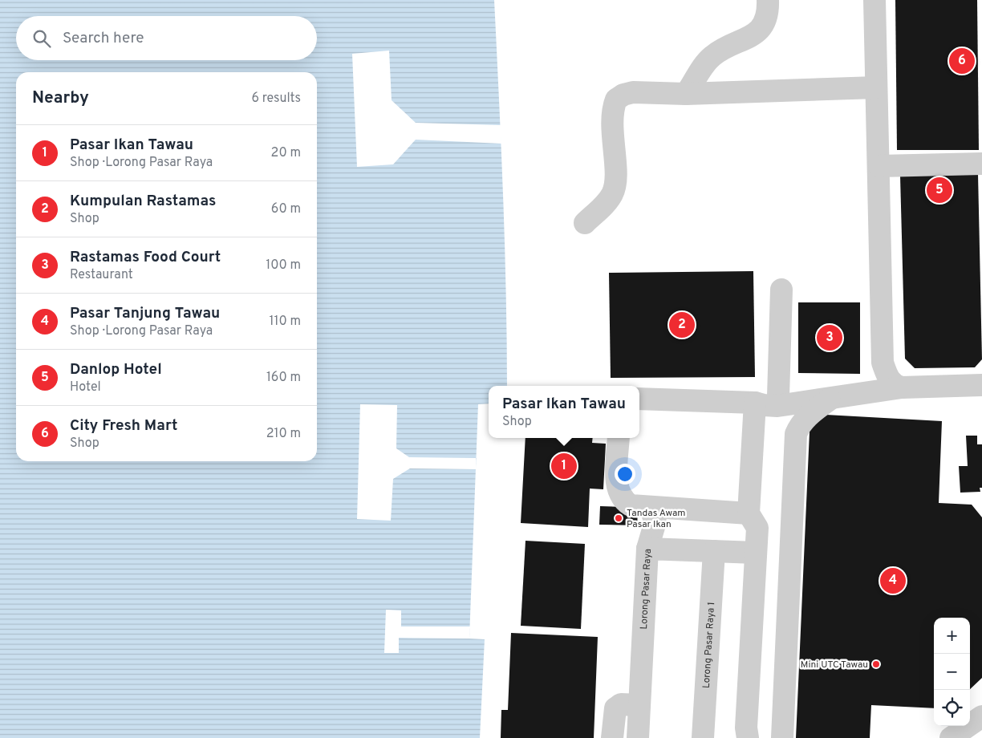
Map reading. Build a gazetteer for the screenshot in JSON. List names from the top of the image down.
{
  "streets": {
    "street": ["Lorong Pasar Raya", "Lorong Pasar Raya 1"]
  },
  "crossings": [
    ["Lorong Pasar Raya", "Lorong Pasar Raya 1"]
  ],
  "places": ["Tandas Awam Pasar Ikan", "Mini UTC Tawau"],
  "page": {
    "search": "Search here",
    "pins": [
      "6",
      "5",
      "2",
      "3",
      "1",
      "4"
    ],
    "heading": ["Nearby", "6 results"],
    "list": [
      {
        "mark": "1",
        "name": "Pasar Ikan Tawau",
        "note": "Shop · Lorong Pasar Raya",
        "value": "20 m"
      },
      {
        "mark": "2",
        "name": "Kumpulan Rastamas",
        "note": "Shop",
        "value": "60 m"
      },
      {
        "mark": "3",
        "name": "Rastamas Food Court",
        "note": "Restaurant",
        "value": "100 m"
      },
      {
        "mark": "4",
        "name": "Pasar Tanjung Tawau",
        "note": "Shop · Lorong Pasar Raya",
        "value": "110 m"
      },
      {
        "mark": "5",
        "name": "Danlop Hotel",
        "note": "Hotel",
        "value": "160 m"
      },
      {
        "mark": "6",
        "name": "City Fresh Mart",
        "note": "Shop",
        "value": "210 m"
      }
    ],
    "popup": ["Pasar Ikan Tawau", "Shop"],
    "map_buttons": ["+", "−"]
  }
}
